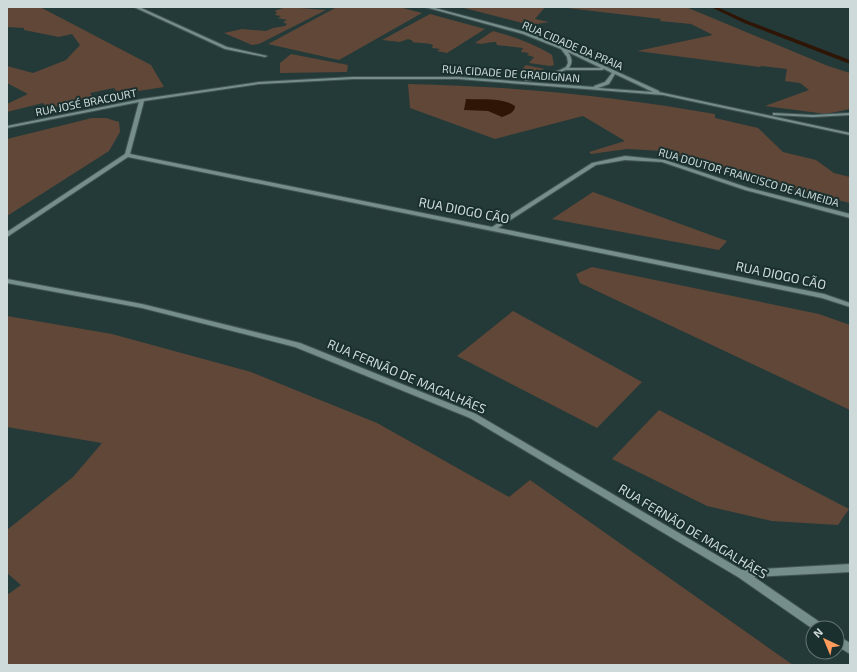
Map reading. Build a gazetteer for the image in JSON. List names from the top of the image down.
{
  "streets": {
    "street": [
      "RUA CIDADE DA PRAIA",
      "RUA CIDADE DE GRADIGNAN",
      "RUA JOSÉ BRACOURT",
      "RUA DOUTOR FRANCISCO DE ALMEIDA",
      "RUA DIOGO CÃO",
      "RUA FERNÃO DE MAGALHÃES"
    ]
  },
  "crossings": [
    ["RUA CIDADE DA PRAIA", "RUA CIDADE DE GRADIGNAN"],
    ["RUA CIDADE DE GRADIGNAN", "RUA JOSÉ BRACOURT"],
    ["RUA DOUTOR FRANCISCO DE ALMEIDA", "RUA DIOGO CÃO"]
  ],
  "north": "top left"
}
